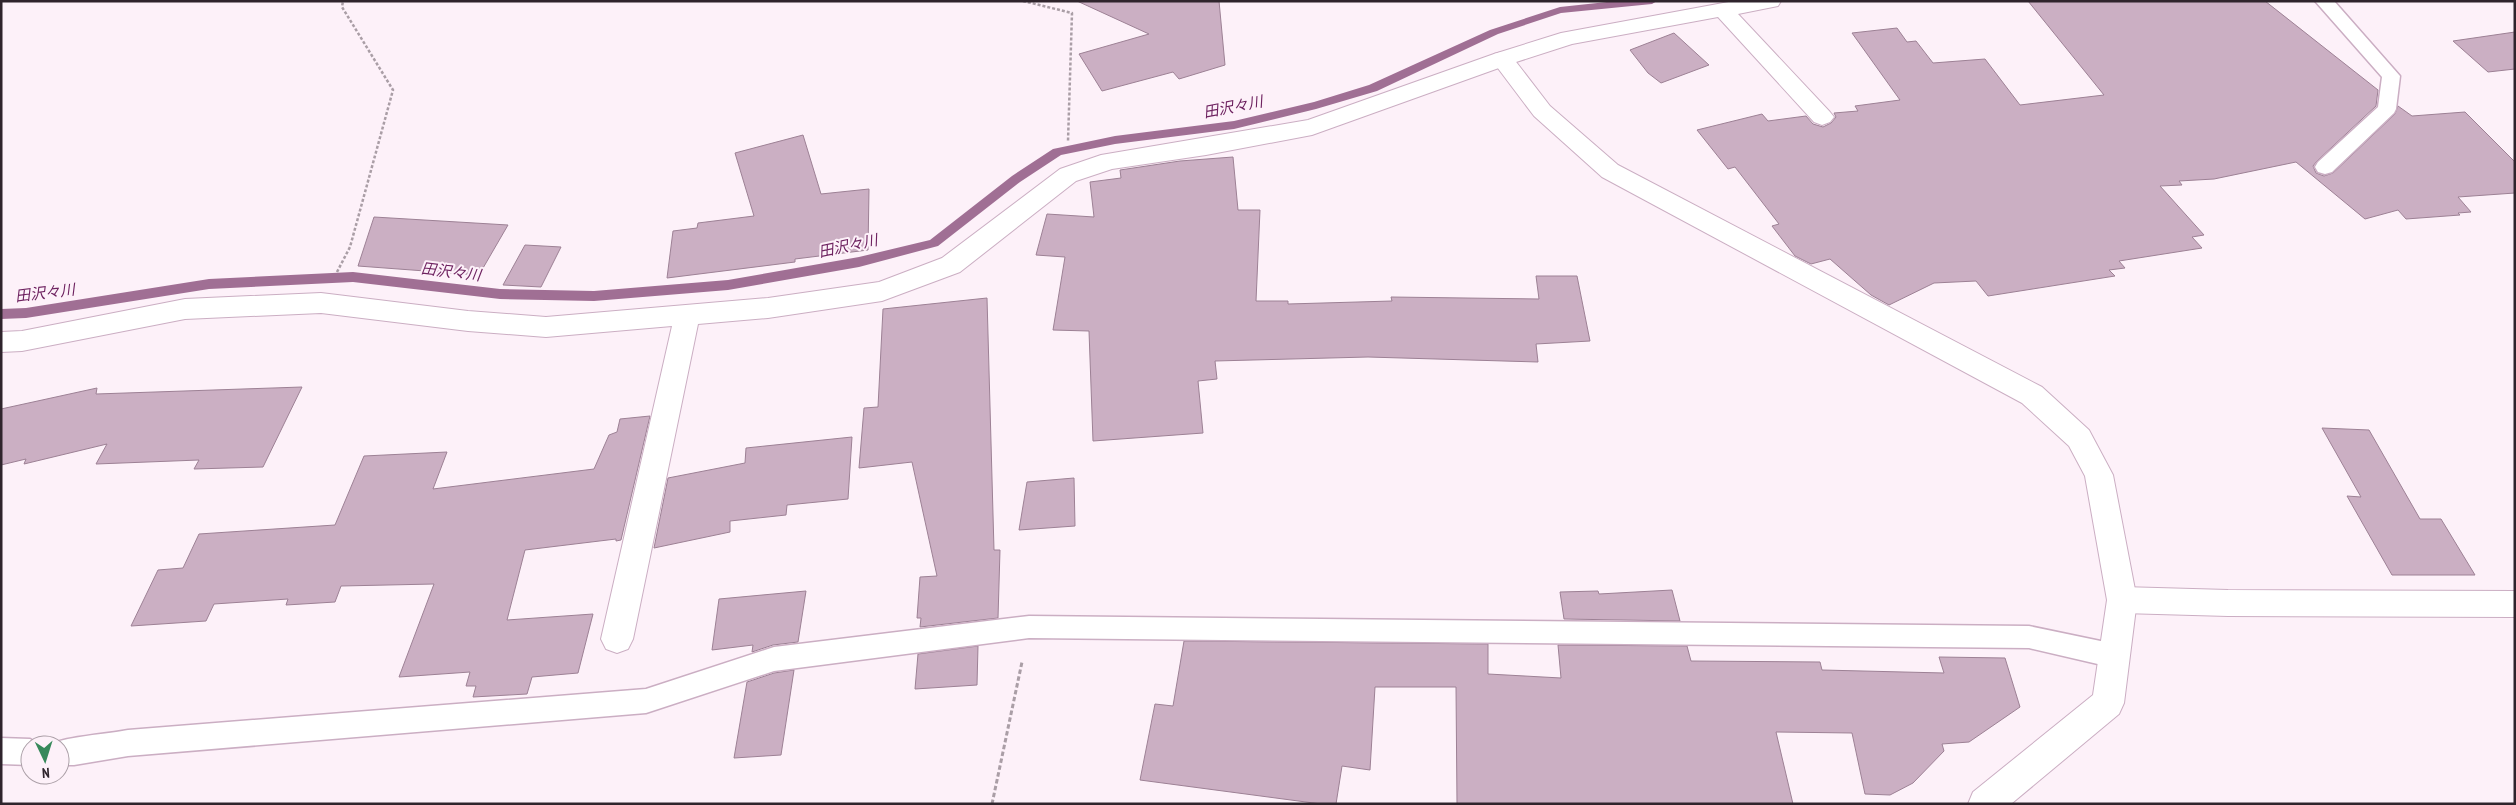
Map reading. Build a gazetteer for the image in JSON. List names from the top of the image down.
{
  "water": ["田沢々川"],
  "north": "bottom"
}
